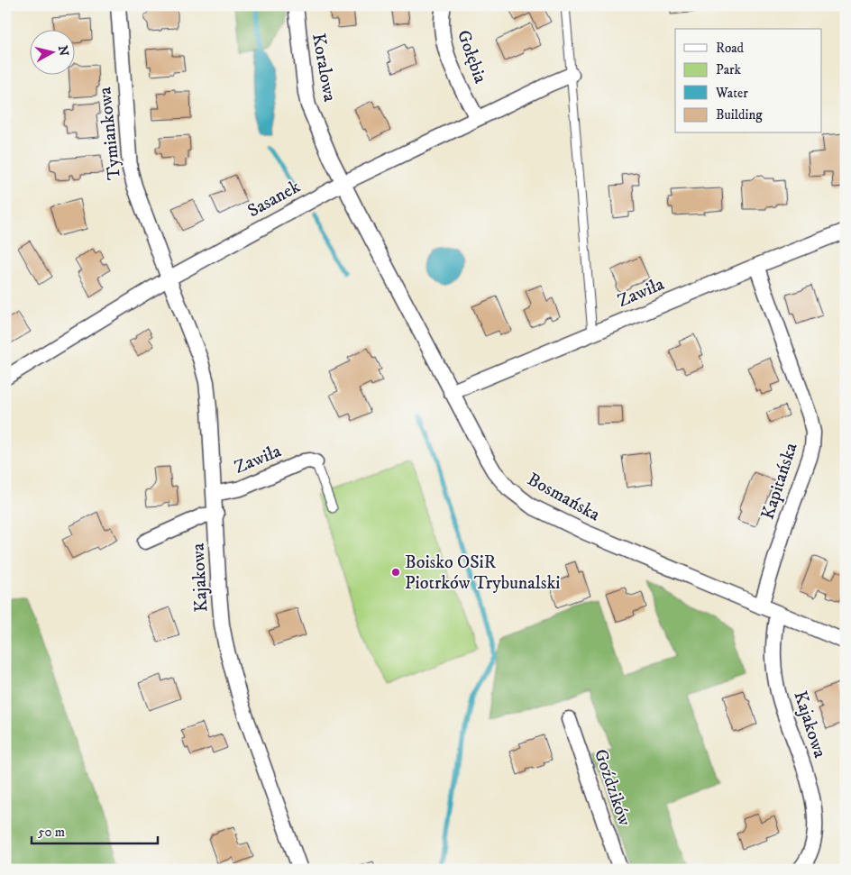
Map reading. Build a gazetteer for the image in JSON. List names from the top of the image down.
{
  "streets": {
    "street": [
      "Gołębia",
      "Koralowa",
      "Tymiankowa",
      "Sasanek",
      "Zawiła",
      "Kapitańska",
      "Bosmańska",
      "Kajakowa",
      "Goździków"
    ]
  },
  "crossings": [
    ["Gołębia", "Sasanek"],
    ["Koralowa", "Sasanek"],
    ["Koralowa", "Bosmańska"],
    ["Tymiankowa", "Sasanek"],
    ["Tymiankowa", "Kajakowa"],
    ["Sasanek", "Bosmańska"],
    ["Sasanek", "Kajakowa"],
    ["Zawiła", "Kapitańska"],
    ["Zawiła", "Bosmańska"],
    ["Zawiła", "Kajakowa"],
    ["Kapitańska", "Bosmańska"],
    ["Bosmańska", "Kajakowa"]
  ],
  "places": ["Boisko OSiR Piotrków Trybunalski"],
  "legend": [
    "Road",
    "Park",
    "Water",
    "Building"
  ],
  "scale_bar": "50 m",
  "north": "right"
}
